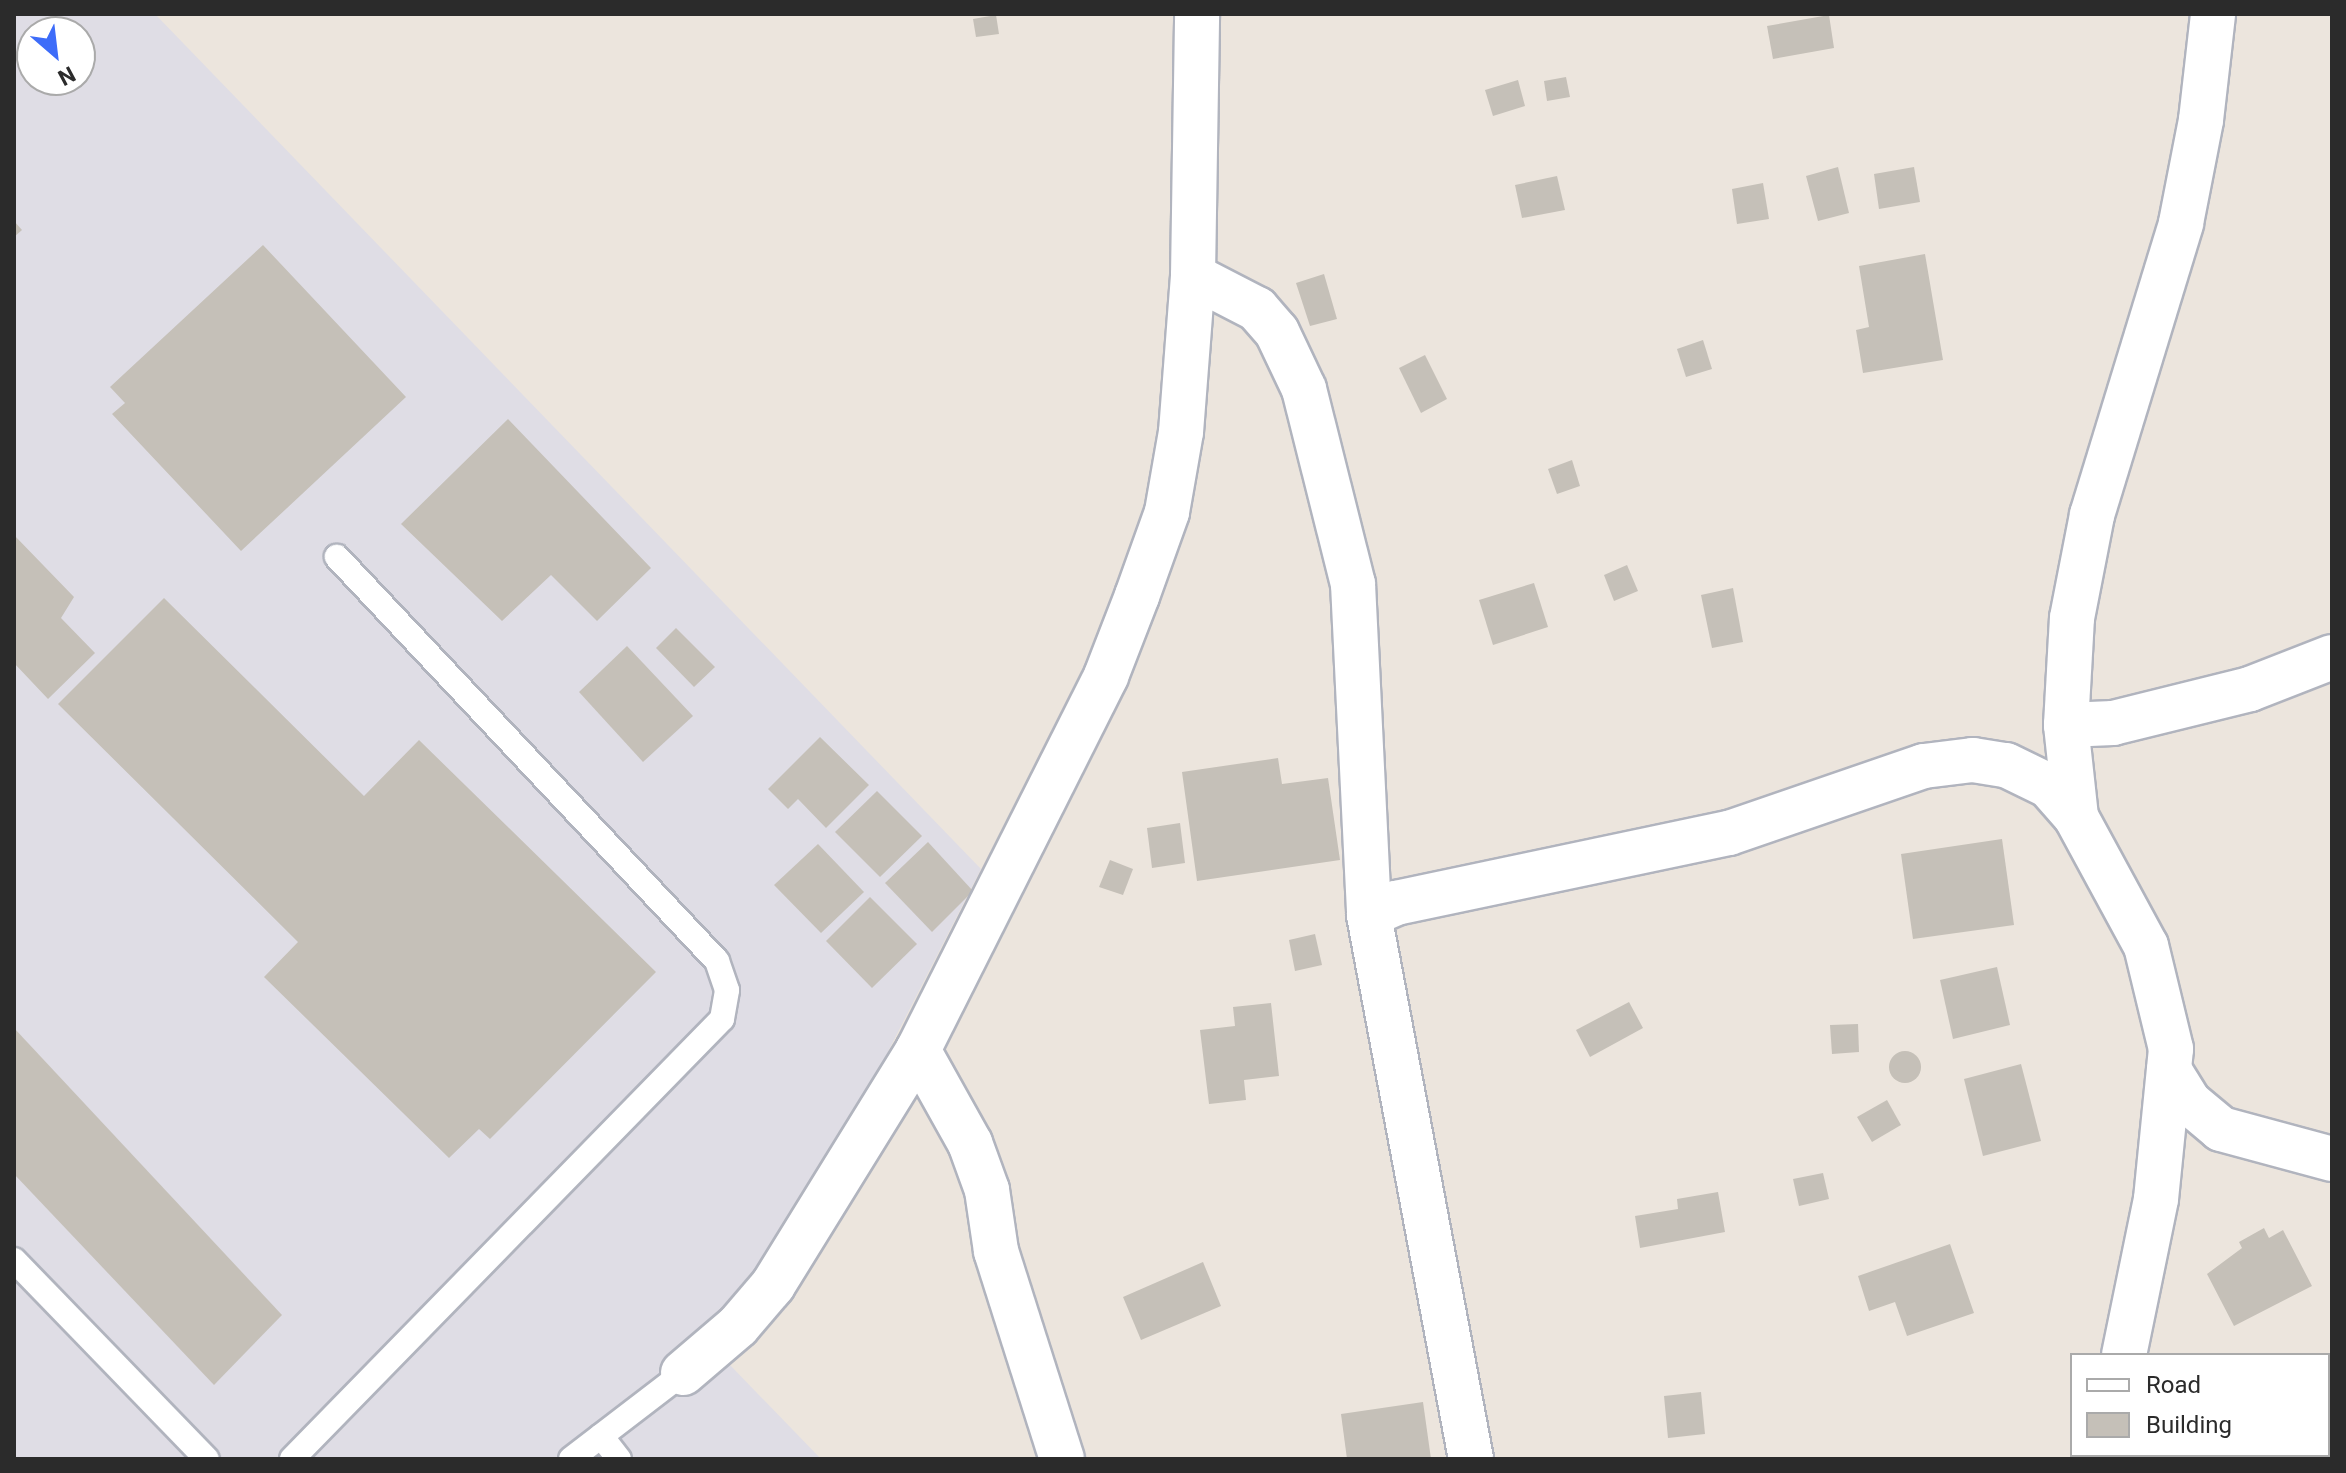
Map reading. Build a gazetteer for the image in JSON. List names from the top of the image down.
{
  "legend": ["Road", "Building"],
  "north": "bottom right"
}
